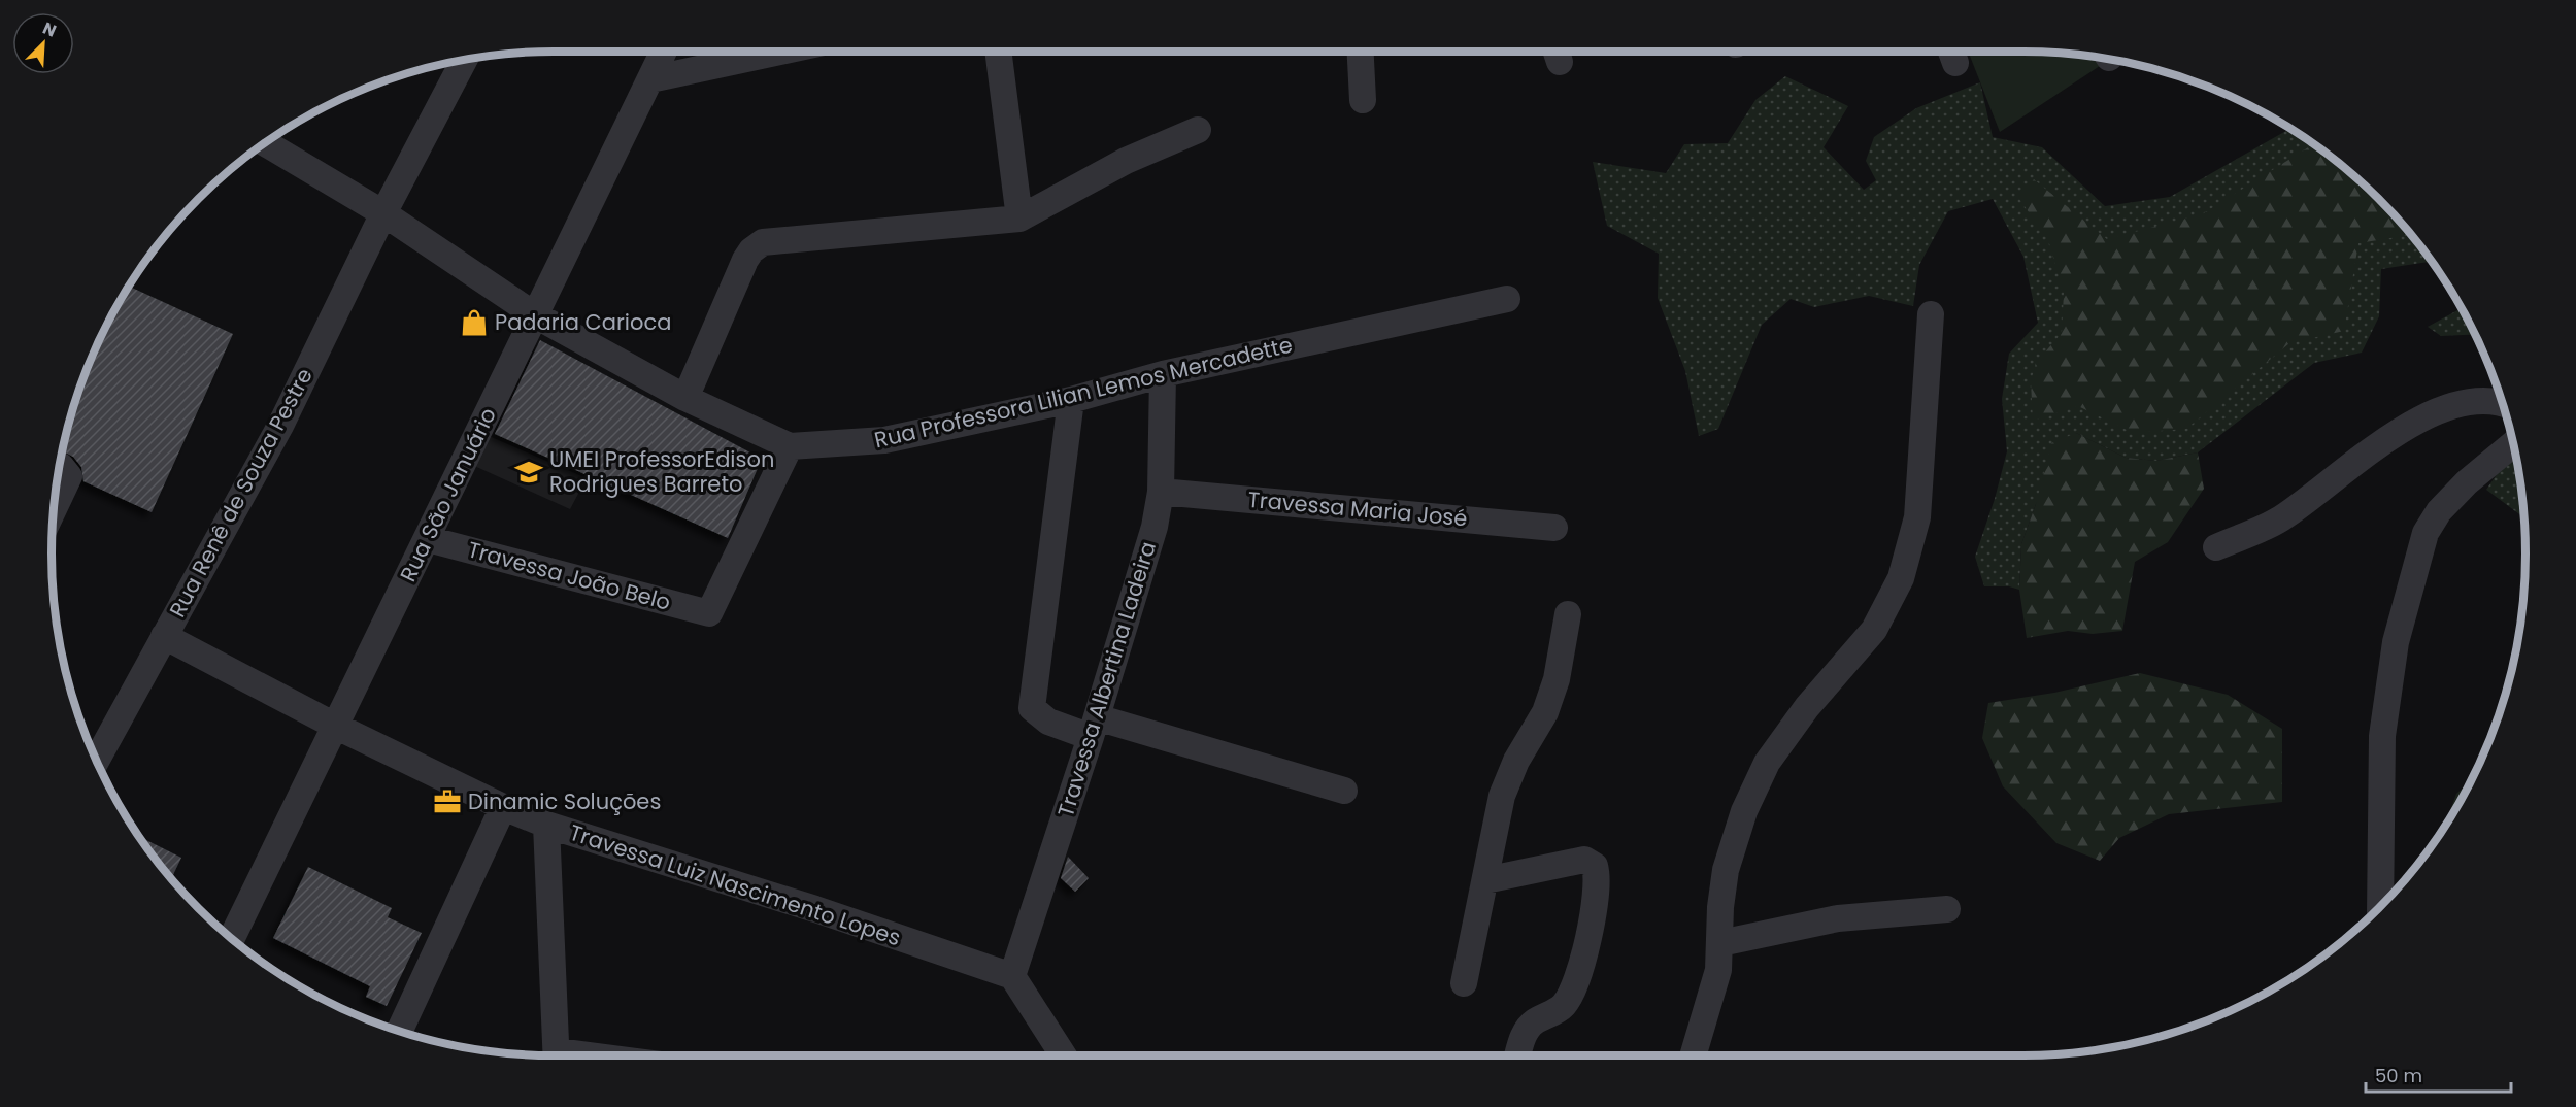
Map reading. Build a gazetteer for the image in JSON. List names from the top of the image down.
{
  "streets": {
    "street": [
      "Rua Professora Lilian Lemos Mercadette",
      "Rua Renê de Souza Pestre",
      "Rua São Januário",
      "Travessa Maria José",
      "Travessa João Belo",
      "Travessa Albertina Ladeira",
      "Travessa Luiz Nascimento Lopes"
    ]
  },
  "crossings": [
    ["Rua Professora Lilian Lemos Mercadette", "Rua Renê de Souza Pestre"],
    ["Rua Professora Lilian Lemos Mercadette", "Rua São Januário"],
    ["Rua Professora Lilian Lemos Mercadette", "Travessa João Belo"],
    ["Rua Professora Lilian Lemos Mercadette", "Travessa Albertina Ladeira"],
    ["Rua Renê de Souza Pestre", "Travessa Luiz Nascimento Lopes"],
    ["Rua São Januário", "Travessa João Belo"],
    ["Rua São Januário", "Travessa Luiz Nascimento Lopes"],
    ["Travessa Maria José", "Travessa Albertina Ladeira"],
    ["Travessa Albertina Ladeira", "Travessa Luiz Nascimento Lopes"]
  ],
  "places": {
    "shop": ["Padaria Carioca"],
    "school or university": ["UMEI ProfessorEdison Rodrigues Barreto"],
    "office": ["Dinamic Soluções"]
  },
  "scale_bar": "50 m",
  "north": "top right"
}
